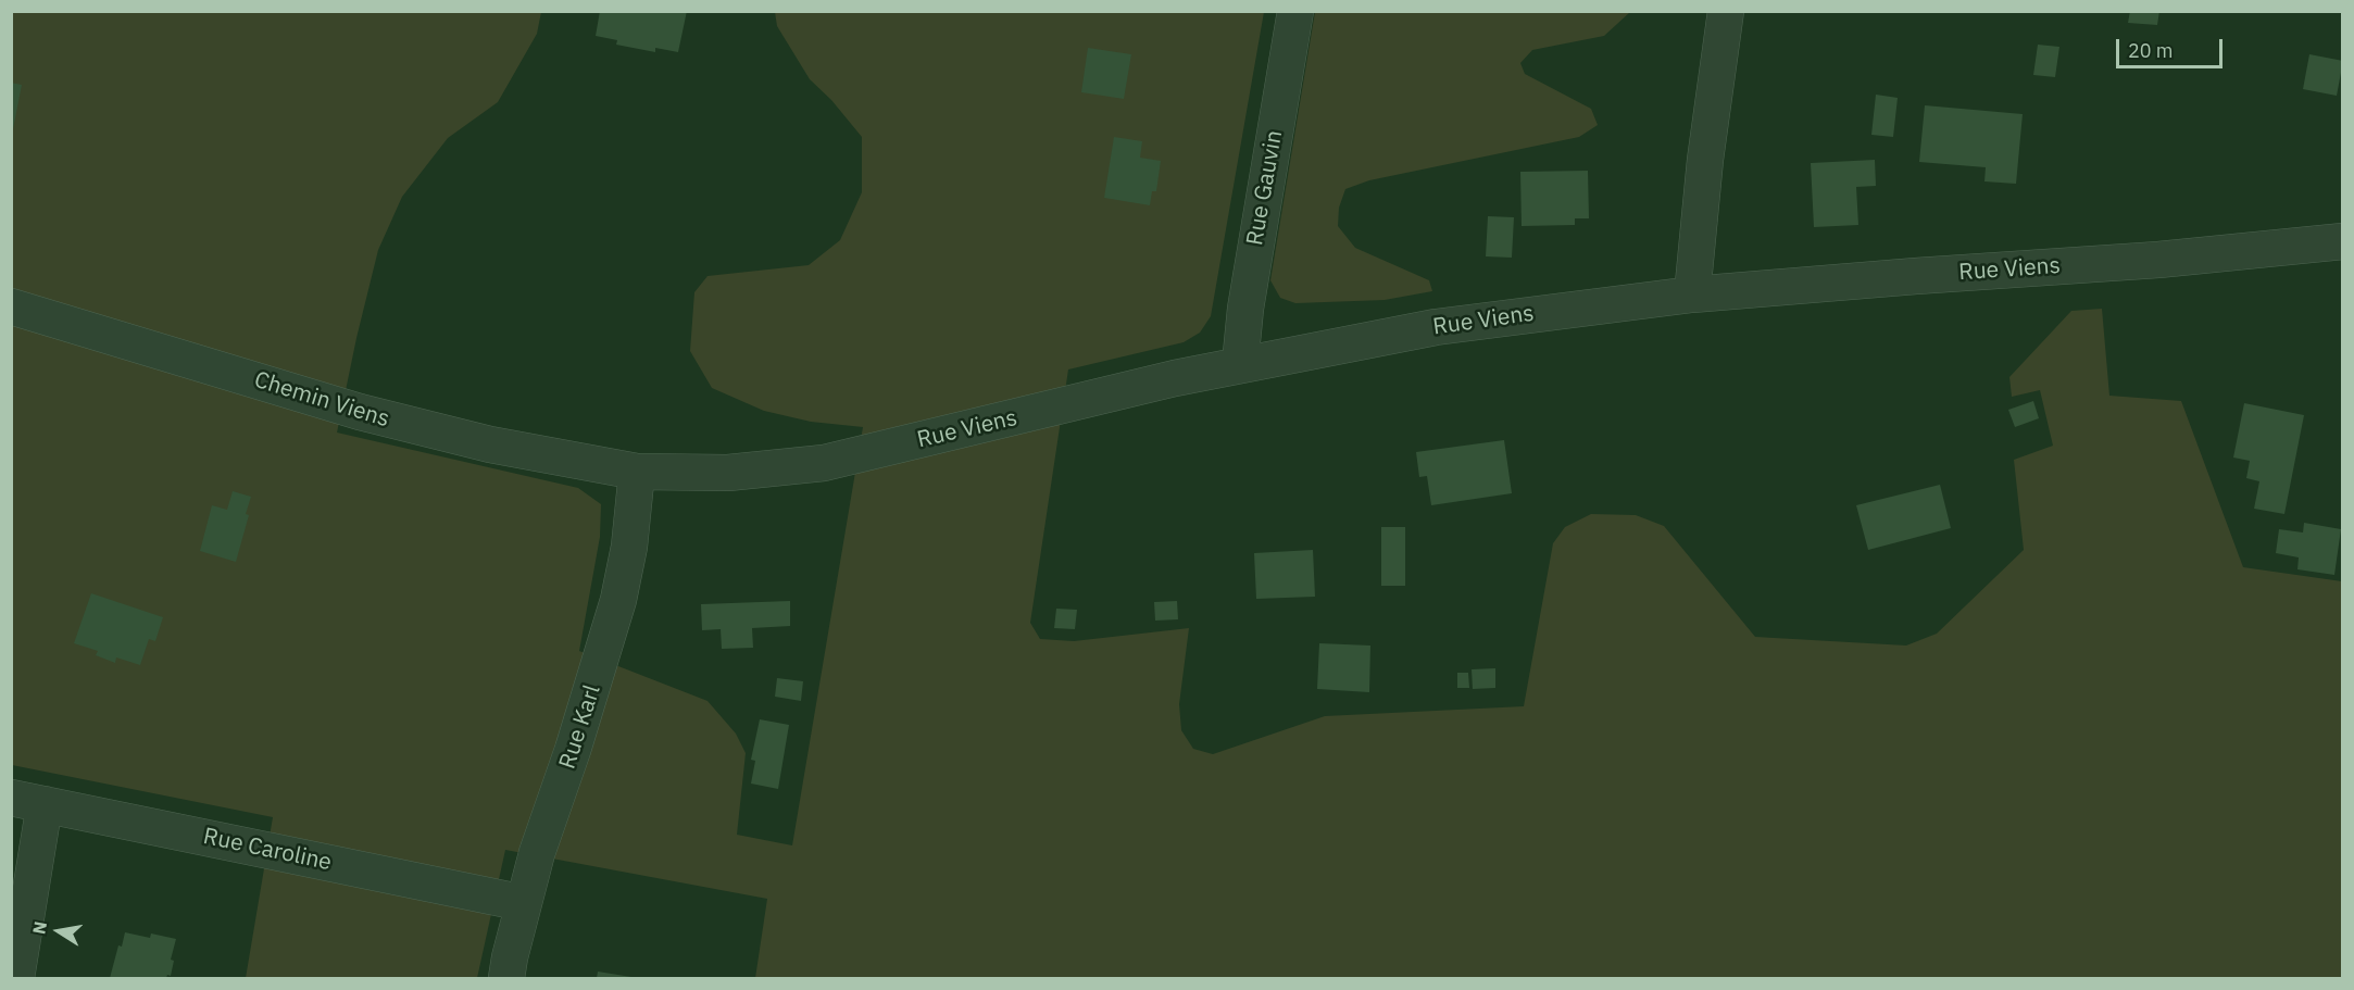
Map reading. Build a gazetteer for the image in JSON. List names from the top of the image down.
{
  "streets": {
    "street": [
      "Rue Gauvin",
      "Rue Viens",
      "Chemin Viens",
      "Rue Karl",
      "Rue Caroline"
    ]
  },
  "crossings": [
    ["Rue Gauvin", "Rue Viens"],
    ["Rue Viens", "Chemin Viens"],
    ["Rue Viens", "Rue Karl"],
    ["Chemin Viens", "Rue Karl"],
    ["Rue Karl", "Rue Caroline"]
  ],
  "scale_bar": "20 m",
  "north": "left"
}
